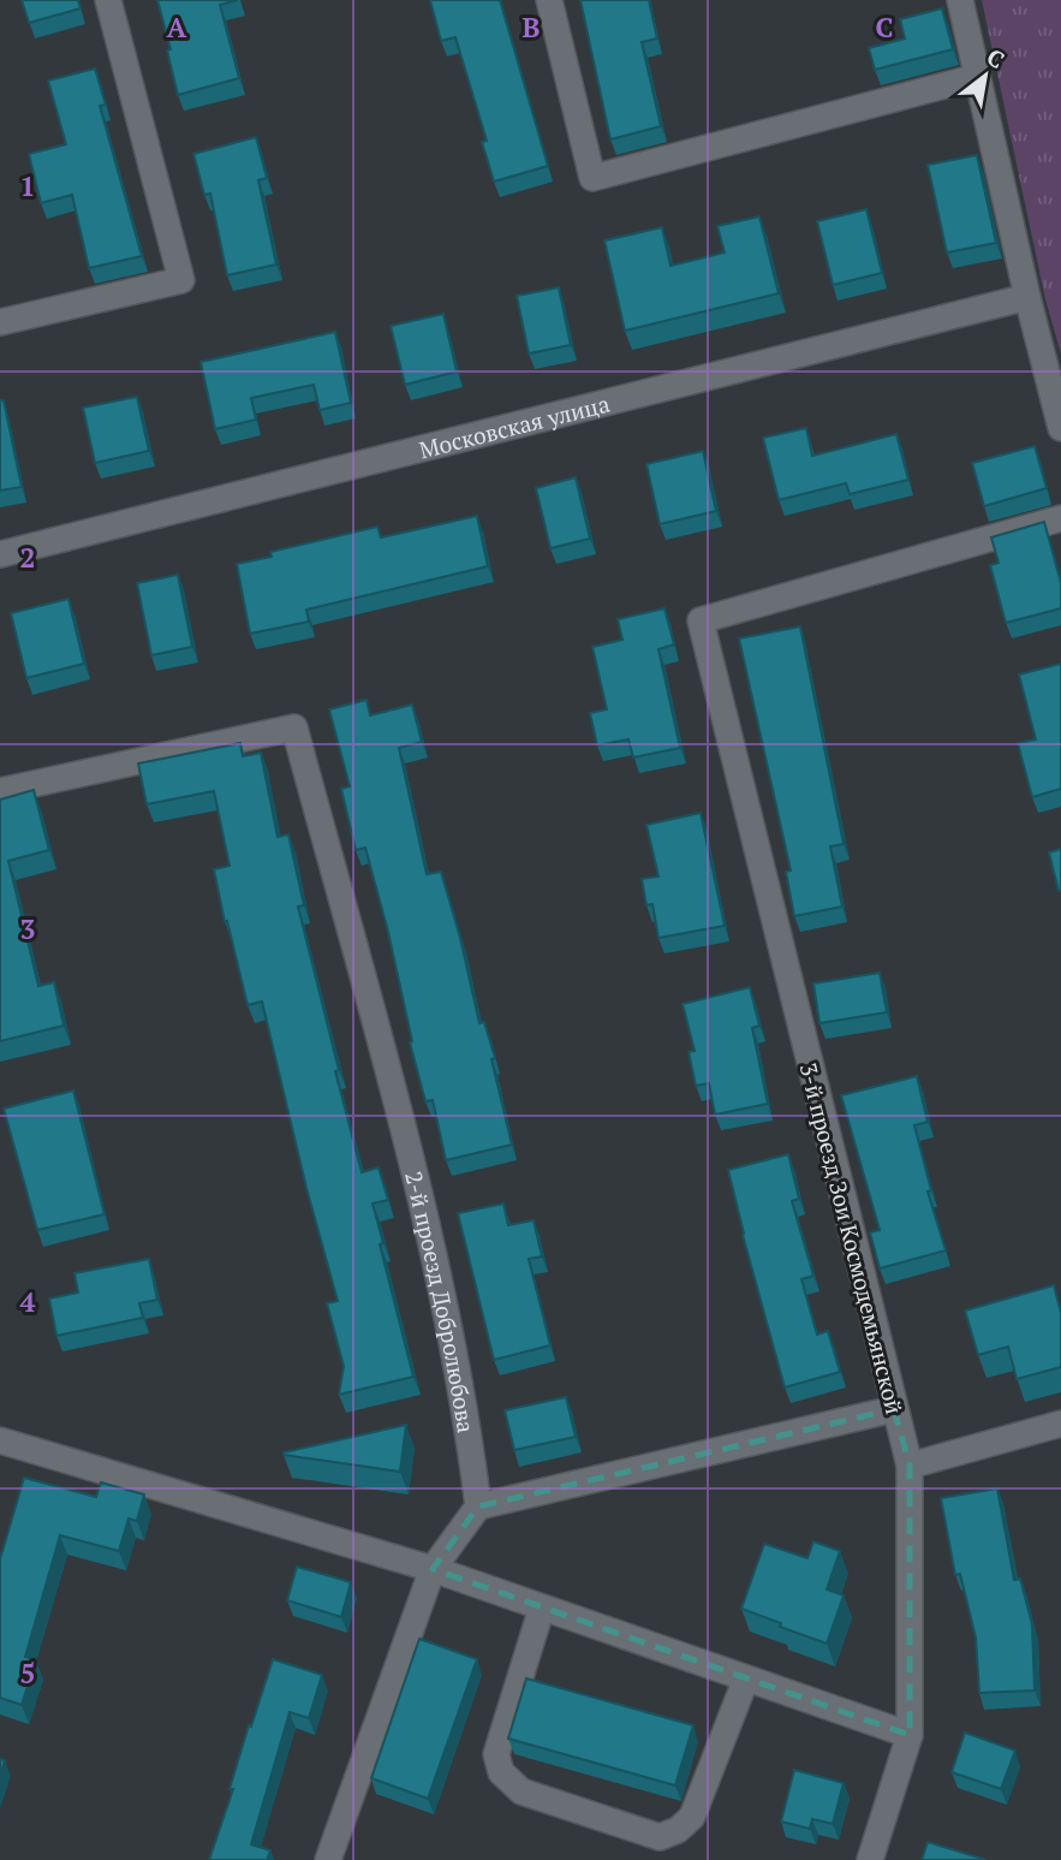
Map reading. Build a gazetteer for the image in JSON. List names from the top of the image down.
{
  "streets": {
    "street": ["Московская улица", "3-й проезд Зои Космодемьянской", "2-й проезд Добролюбова"]
  },
  "north": "top right",
  "grid": {
    "columns": ["A", "B", "C"],
    "rows": [
      "1",
      "2",
      "3",
      "4",
      "5"
    ]
  }
}
